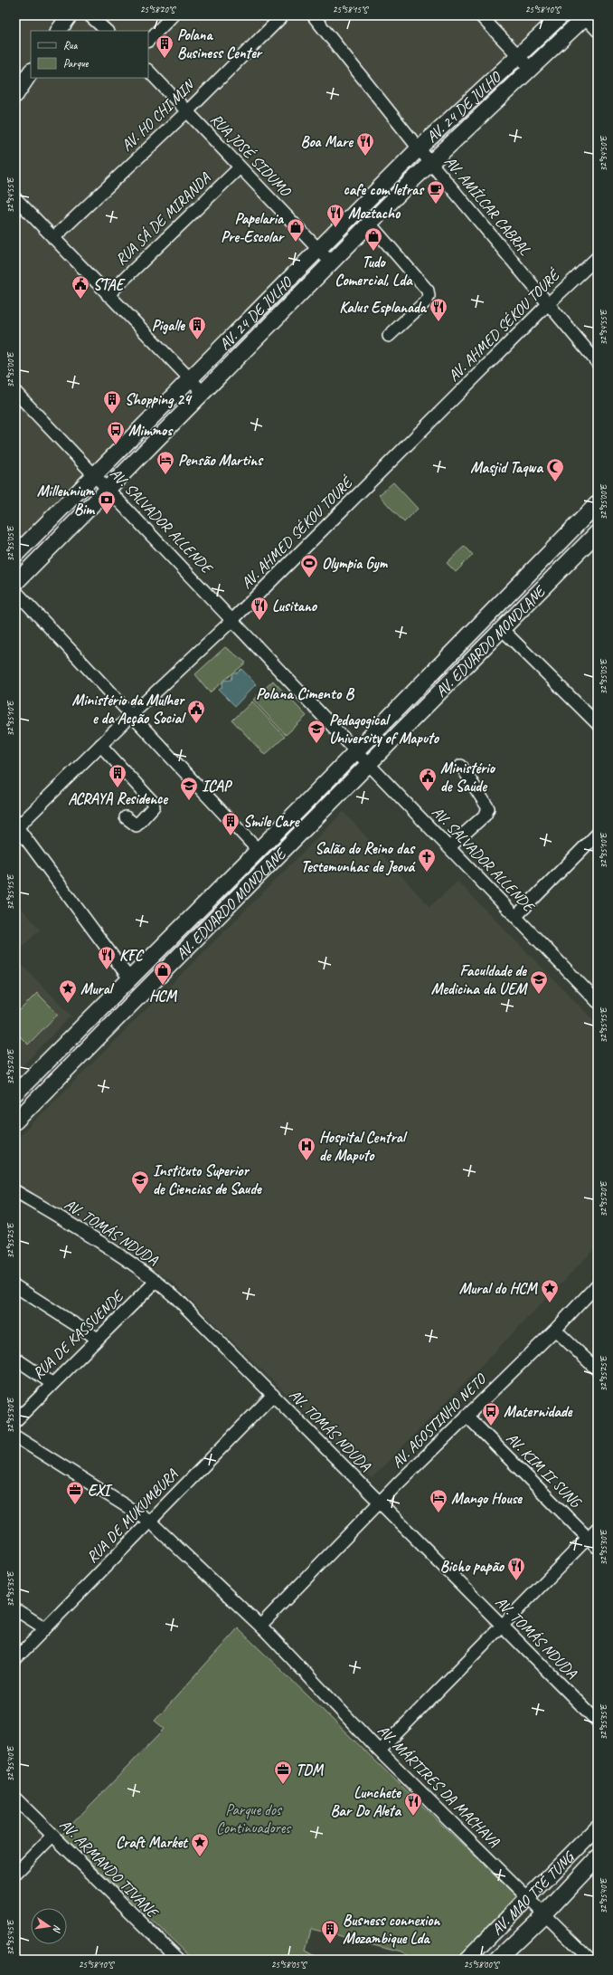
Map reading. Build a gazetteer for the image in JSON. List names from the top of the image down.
{
  "streets": {
    "main road": ["AV. 24 DE JULHO", "AV. EDUARDO MONDLANE", "AV. MAO TSÉ TUNG"],
    "street": [
      "AV. HO CHI MIN",
      "RUA JOSÉ SIDUMO",
      "AV. AMÍLCAR CABRAL",
      "RUA SÁ DE MIRANDA",
      "AV. AHMED SÉKOU TOURÉ",
      "AV. SALVADOR ALLENDE",
      "AV. TOMÁS NDUDA",
      "RUA DE KASSUENDE",
      "AV. AGOSTINHO NETO",
      "AV. KIM II SUNG",
      "RUA DE MUKUMBURA",
      "AV. MÁRTIRES DA MACHAVA",
      "AV. ARMANDO TIVANE"
    ]
  },
  "crossings": [
    ["AV. 24 DE JULHO", "RUA JOSÉ SIDUMO"],
    ["AV. 24 DE JULHO", "AV. AMÍLCAR CABRAL"],
    ["AV. 24 DE JULHO", "AV. SALVADOR ALLENDE"],
    ["AV. HO CHI MIN", "RUA JOSÉ SIDUMO"],
    ["RUA JOSÉ SIDUMO", "RUA SÁ DE MIRANDA"],
    ["AV. AMÍLCAR CABRAL", "AV. AHMED SÉKOU TOURÉ"],
    ["AV. AHMED SÉKOU TOURÉ", "AV. SALVADOR ALLENDE"],
    ["AV. SALVADOR ALLENDE", "AV. EDUARDO MONDLANE"],
    ["AV. TOMÁS NDUDA", "RUA DE KASSUENDE"],
    ["AV. TOMÁS NDUDA", "AV. AGOSTINHO NETO"],
    ["AV. TOMÁS NDUDA", "RUA DE MUKUMBURA"],
    ["AV. AGOSTINHO NETO", "AV. KIM II SUNG"],
    ["AV. AGOSTINHO NETO", "AV. MÁRTIRES DA MACHAVA"],
    ["RUA DE MUKUMBURA", "AV. MÁRTIRES DA MACHAVA"],
    ["AV. MÁRTIRES DA MACHAVA", "AV. MAO TSÉ TUNG"]
  ],
  "districts": ["Polana Cimento B"],
  "parks": ["Parque dos Continuadores"],
  "places": {
    "building": [
      "Polana Business Center",
      "Pigalle",
      "Shopping 24",
      "ACRAYA Residence",
      "Smile Care",
      "Busness connexion Mozambique Lda"
    ],
    "restaurant": [
      "Boa Mare",
      "Moztacho",
      "Kalus Esplanada",
      "Lusitano",
      "KFC",
      "Bicho papão",
      "Lunchete Bar Do Aleta"
    ],
    "cafe": ["cafe com letras"],
    "shop": ["Papelaria Pre-Escolar", "Tudo Comercial, Lda", "HCM"],
    "public building": ["STAE", "Ministério da Mulher e da Acção Social", "Ministério de Saúde"],
    "bus stop": ["Mimmos", "Maternidade"],
    "hotel": ["Pensão Martins", "Mango House"],
    "mosque": ["Masjid Taqwa"],
    "bank": ["Millennium Bim"],
    "sports": ["Olympia Gym"],
    "school or university": [
      "Pedagogical University of Maputo",
      "ICAP",
      "Faculdade de Medicina da UEM",
      "Instituto Superior de Ciencias de Saude"
    ],
    "church": ["Salão do Reino das Testemunhas de Jeová"],
    "place": ["Mural", "Mural do HCM", "Craft Market"],
    "hospital": ["Hospital Central de Maputo"],
    "office": ["EXI", "TDM"]
  },
  "legend": ["Rua", "Parque"],
  "north": "right",
  "coordinates": [
    "25°58'20\"S",
    "25°58'15\"S",
    "25°58'10\"S",
    "32°34'50\"E",
    "32°34'55\"E",
    "32°35'00\"E",
    "32°35'05\"E",
    "32°35'10\"E",
    "32°35'15\"E",
    "32°35'20\"E",
    "32°35'25\"E",
    "32°35'30\"E",
    "32°35'35\"E",
    "32°35'40\"E",
    "32°35'45\"E",
    "25°58'05\"S",
    "25°58'00\"S"
  ]
}
